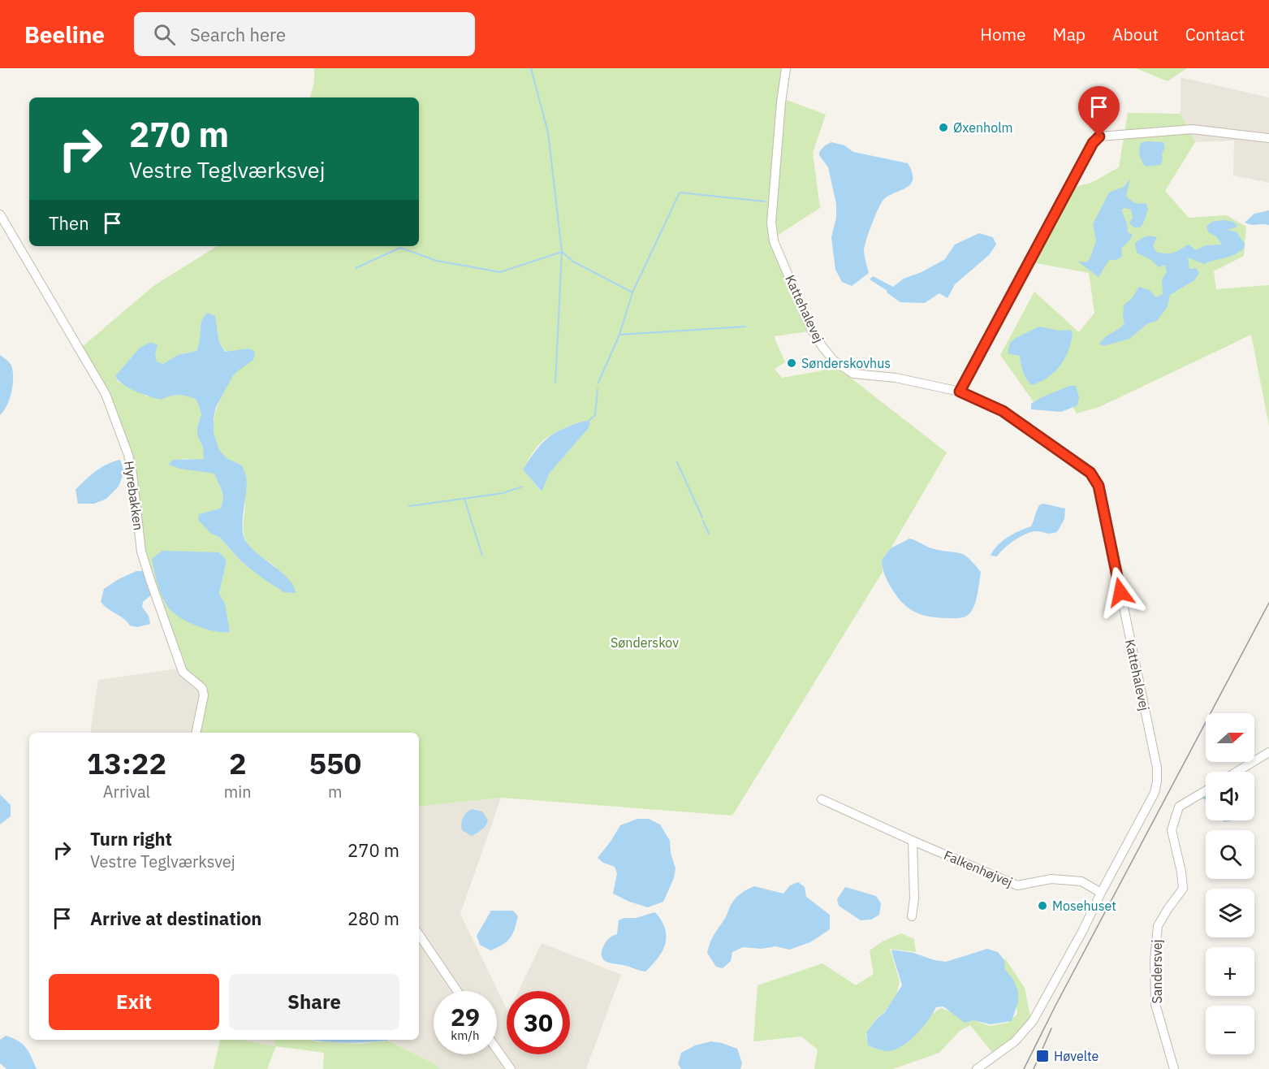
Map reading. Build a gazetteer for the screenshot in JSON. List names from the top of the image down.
{
  "streets": {
    "street": [
      "Kattehalevej",
      "Hyrebakken",
      "Falkenhøjvej",
      "Sandersvej"
    ]
  },
  "crossings": [
    ["Kattehalevej", "Falkenhøjvej"]
  ],
  "parks": ["Sønderskov"],
  "places": {
    "other": ["Øxenholm", "Sønderskovhus", "Mosehuset"],
    "transit": ["Høvelte"]
  },
  "north": "right",
  "page": {
    "header": "Beeline",
    "search": "Search here",
    "nav": [
      "Home",
      "Map",
      "About",
      "Contact"
    ],
    "turn": ["270 m", "Vestre Teglværksvej"],
    "then": "Then",
    "map_buttons": ["+", "−"],
    "eta": [
      "13:22",
      "Arrival",
      "2",
      "min",
      "550",
      "m"
    ],
    "list": [
      {
        "name": "Turn right",
        "note": "Vestre Teglværksvej",
        "value": "270 m"
      },
      {
        "name": "Arrive at destination",
        "value": "280 m"
      }
    ],
    "buttons": ["Exit", "Share"],
    "speed": "29 km/h",
    "limit": "30"
  }
}
